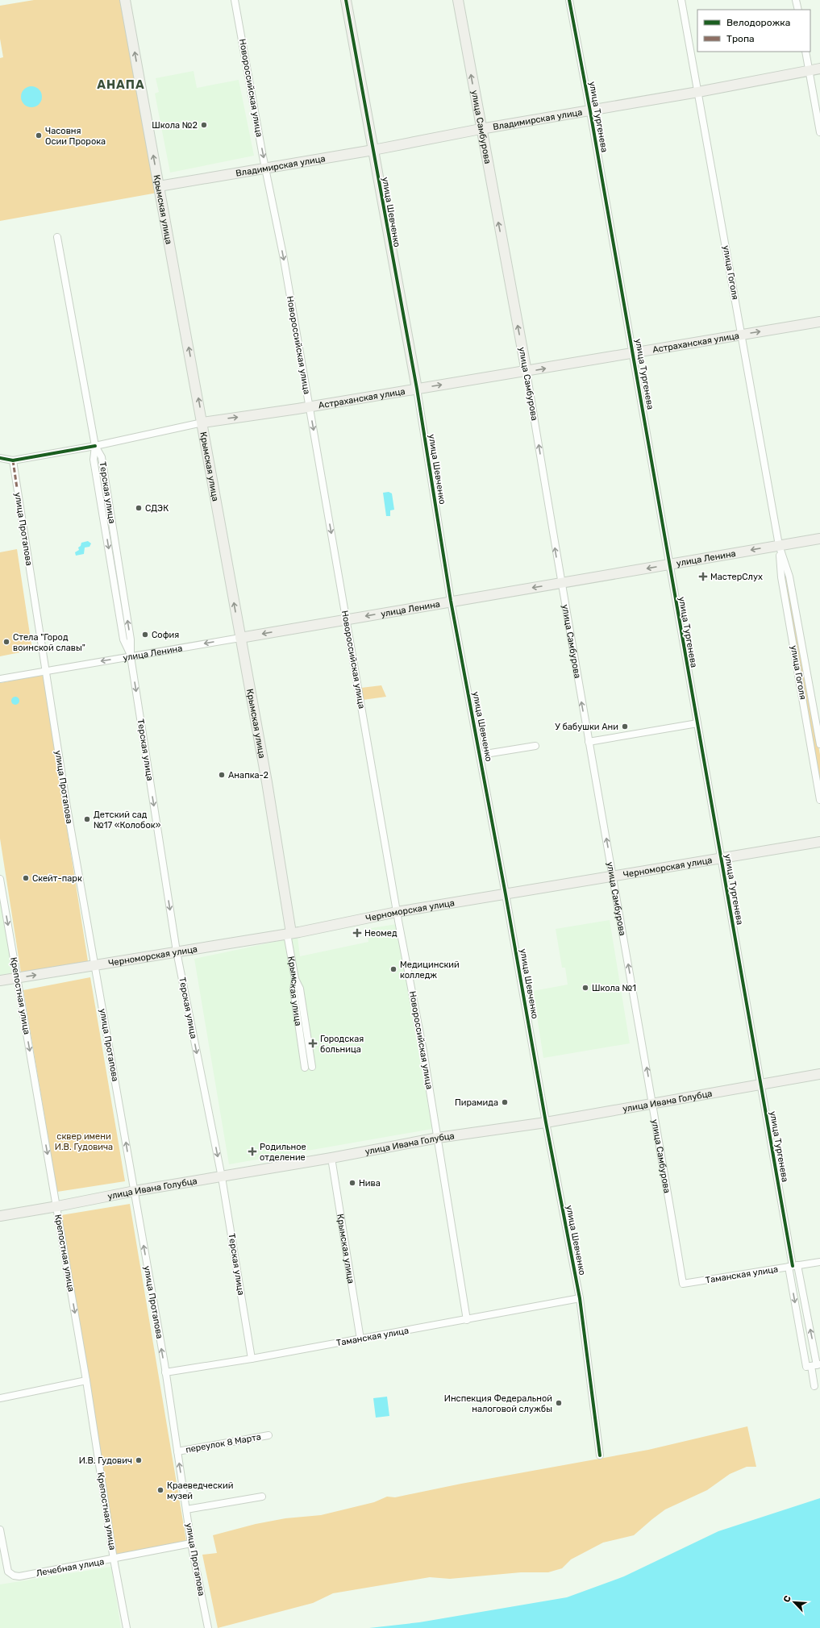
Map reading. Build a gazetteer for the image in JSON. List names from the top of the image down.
{
  "streets": {
    "street": [
      "Новороссийская улица",
      "улица Тургенева",
      "Владимирская улица",
      "улица Самбурова",
      "Крымская улица",
      "улица Шевченко",
      "улица Гоголя",
      "Астраханская улица",
      "Терская улица",
      "улица Протапова",
      "улица Ленина",
      "Черноморская улица",
      "Крепостная улица",
      "улица Ивана Голубца",
      "Таманская улица",
      "переулок 8 Марта",
      "Лечебная улица"
    ]
  },
  "crossings": [
    ["Новороссийская улица", "Владимирская улица"],
    ["Новороссийская улица", "Астраханская улица"],
    ["Новороссийская улица", "улица Ленина"],
    ["Новороссийская улица", "Черноморская улица"],
    ["Новороссийская улица", "улица Ивана Голубца"],
    ["Новороссийская улица", "Таманская улица"],
    ["улица Тургенева", "Владимирская улица"],
    ["улица Тургенева", "Астраханская улица"],
    ["улица Тургенева", "улица Ленина"],
    ["улица Тургенева", "Черноморская улица"],
    ["улица Тургенева", "улица Ивана Голубца"],
    ["улица Тургенева", "Таманская улица"],
    ["Владимирская улица", "улица Самбурова"],
    ["Владимирская улица", "Крымская улица"],
    ["Владимирская улица", "улица Шевченко"],
    ["Владимирская улица", "улица Гоголя"],
    ["улица Самбурова", "Астраханская улица"],
    ["улица Самбурова", "улица Ленина"],
    ["улица Самбурова", "Черноморская улица"],
    ["улица Самбурова", "улица Ивана Голубца"],
    ["улица Самбурова", "Таманская улица"],
    ["Крымская улица", "Астраханская улица"],
    ["Крымская улица", "улица Ленина"],
    ["Крымская улица", "Черноморская улица"],
    ["Крымская улица", "улица Ивана Голубца"],
    ["Крымская улица", "Таманская улица"],
    ["улица Шевченко", "Астраханская улица"],
    ["улица Шевченко", "улица Ленина"],
    ["улица Шевченко", "Черноморская улица"],
    ["улица Шевченко", "улица Ивана Голубца"],
    ["улица Шевченко", "Таманская улица"],
    ["улица Гоголя", "Астраханская улица"],
    ["улица Гоголя", "улица Ленина"],
    ["Астраханская улица", "Терская улица"],
    ["Астраханская улица", "улица Протапова"],
    ["Терская улица", "улица Ленина"],
    ["Терская улица", "Черноморская улица"],
    ["Терская улица", "улица Ивана Голубца"],
    ["Терская улица", "Таманская улица"],
    ["улица Протапова", "улица Ленина"],
    ["улица Протапова", "Черноморская улица"],
    ["улица Протапова", "улица Ивана Голубца"],
    ["улица Протапова", "Таманская улица"],
    ["улица Протапова", "переулок 8 Марта"],
    ["улица Протапова", "Лечебная улица"],
    ["Черноморская улица", "Крепостная улица"],
    ["Крепостная улица", "улица Ивана Голубца"],
    ["Крепостная улица", "Лечебная улица"]
  ],
  "one_way": [
    "Новороссийская улица",
    "улица Самбурова",
    "Крымская улица",
    "Астраханская улица",
    "Терская улица",
    "улица Протапова",
    "улица Ленина",
    "Крепостная улица"
  ],
  "districts": ["АНАПА"],
  "parks": ["сквер имени И.В. Гудовича"],
  "places": {
    "other": [
      "Школа №2",
      "Часовня Осии Пророка",
      "СДЭК",
      "София",
      "Стела \"Город воинской славы\"",
      "У бабушки Ани",
      "Анапка-2",
      "Детский сад №17 «Колобок»",
      "Скейт-парк",
      "Медицинский колледж",
      "Школа №1",
      "Пирамида",
      "Нива",
      "Инспекция Федеральной налоговой службы",
      "И.В. Гудович",
      "Краеведческий музей"
    ],
    "health": [
      "МастерСлух",
      "Неомед",
      "Городская больница",
      "Родильное отделение"
    ]
  },
  "legend": ["Велодорожка", "Тропа"],
  "north": "top left"
}
